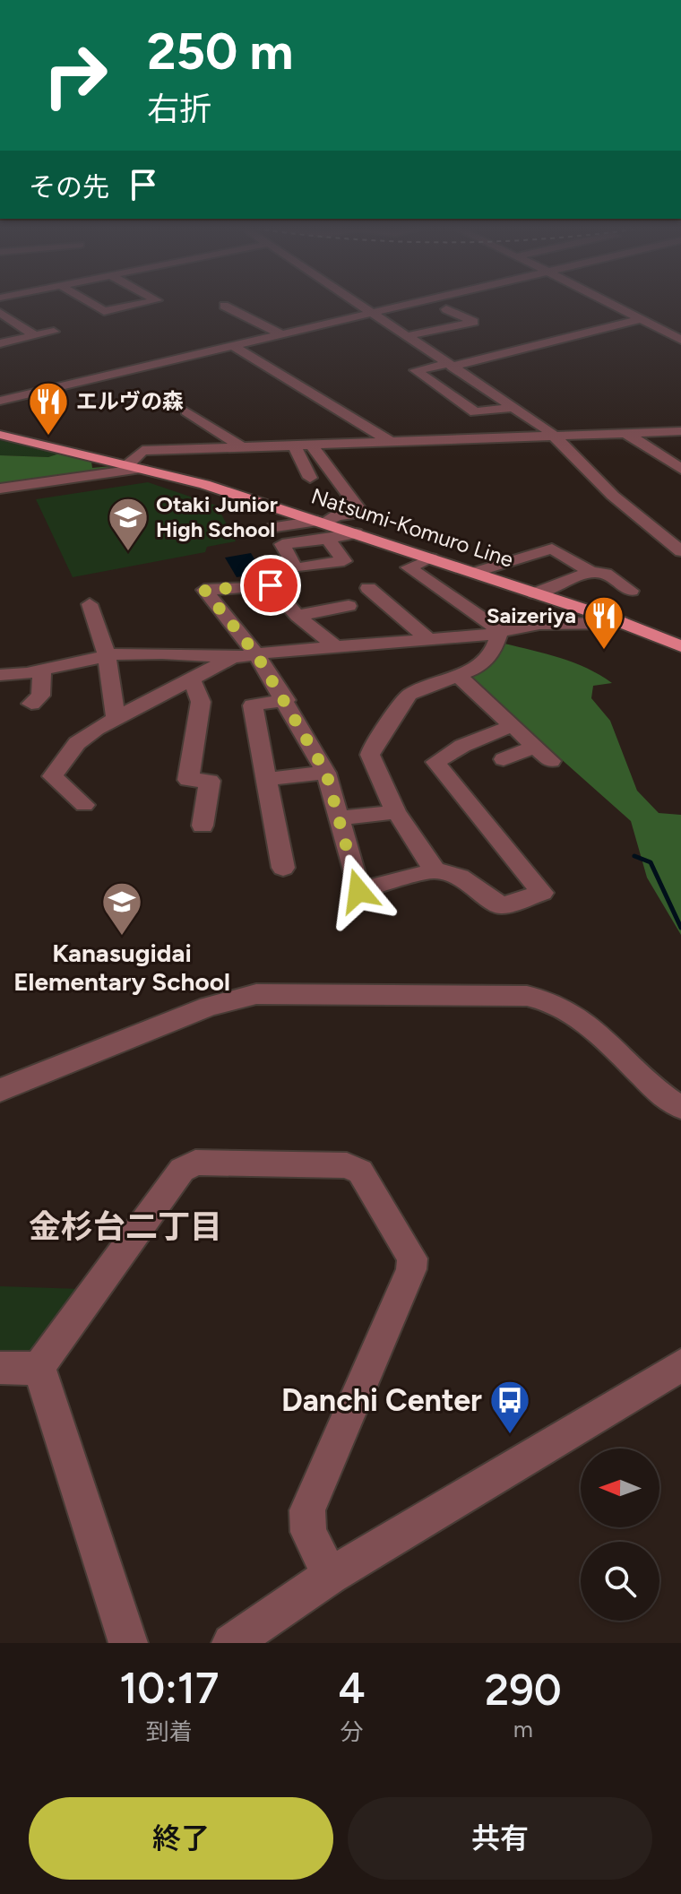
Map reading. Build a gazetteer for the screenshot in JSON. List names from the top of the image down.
{
  "streets": {
    "main road": ["Natsumi-Komuro Line"]
  },
  "districts": ["金杉台二丁目"],
  "places": {
    "restaurant": ["エルヴの森", "Saizeriya"],
    "school or university": ["Otaki Junior High School", "Kanasugidai Elementary School"],
    "bus stop": ["Danchi Center"]
  },
  "north": "left",
  "page": {
    "turn": ["250 m", "右折"],
    "then": "その先",
    "eta": [
      "10:17",
      "到着",
      "4",
      "分",
      "290",
      "m"
    ],
    "buttons": ["終了", "共有"]
  }
}
